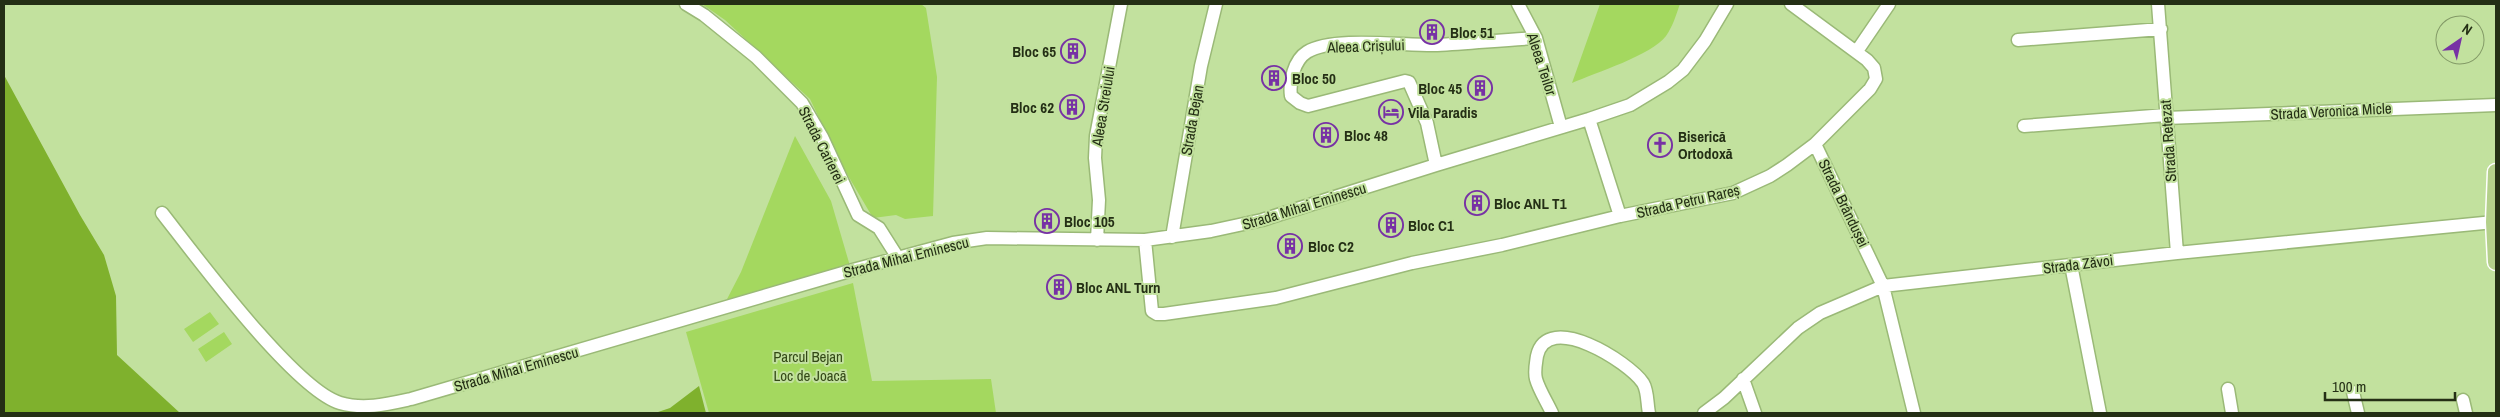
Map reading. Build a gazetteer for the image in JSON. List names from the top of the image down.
{
  "streets": {
    "street": [
      "Aleea Crișului",
      "Aleea Teilor",
      "Aleea Streiului",
      "Strada Veronica Micle",
      "Strada Bejan",
      "Strada Retezat",
      "Strada Carierei",
      "Strada Petru Rareș",
      "Strada Brândușei",
      "Strada Mihai Eminescu",
      "Strada Zăvoi"
    ]
  },
  "crossings": [
    ["Aleea Crișului", "Aleea Teilor"],
    ["Aleea Crișului", "Strada Mihai Eminescu"],
    ["Aleea Teilor", "Strada Mihai Eminescu"],
    ["Aleea Streiului", "Strada Mihai Eminescu"],
    ["Strada Veronica Micle", "Strada Retezat"],
    ["Strada Bejan", "Strada Mihai Eminescu"],
    ["Strada Retezat", "Strada Zăvoi"],
    ["Strada Carierei", "Strada Mihai Eminescu"],
    ["Strada Petru Rareș", "Strada Brândușei"],
    ["Strada Petru Rareș", "Strada Mihai Eminescu"],
    ["Strada Brândușei", "Strada Zăvoi"]
  ],
  "parks": ["Parcul Bejan", "Loc de Joacă"],
  "places": {
    "building": [
      "Bloc 51",
      "Bloc 65",
      "Bloc 50",
      "Bloc 45",
      "Bloc 62",
      "Bloc 48",
      "Bloc ANL T1",
      "Bloc 105",
      "Bloc C1",
      "Bloc C2",
      "Bloc ANL Turn"
    ],
    "hotel": ["Vila Paradis"],
    "church": ["Biserică Ortodoxă"]
  },
  "scale_bar": "100 m",
  "north": "top right"
}
